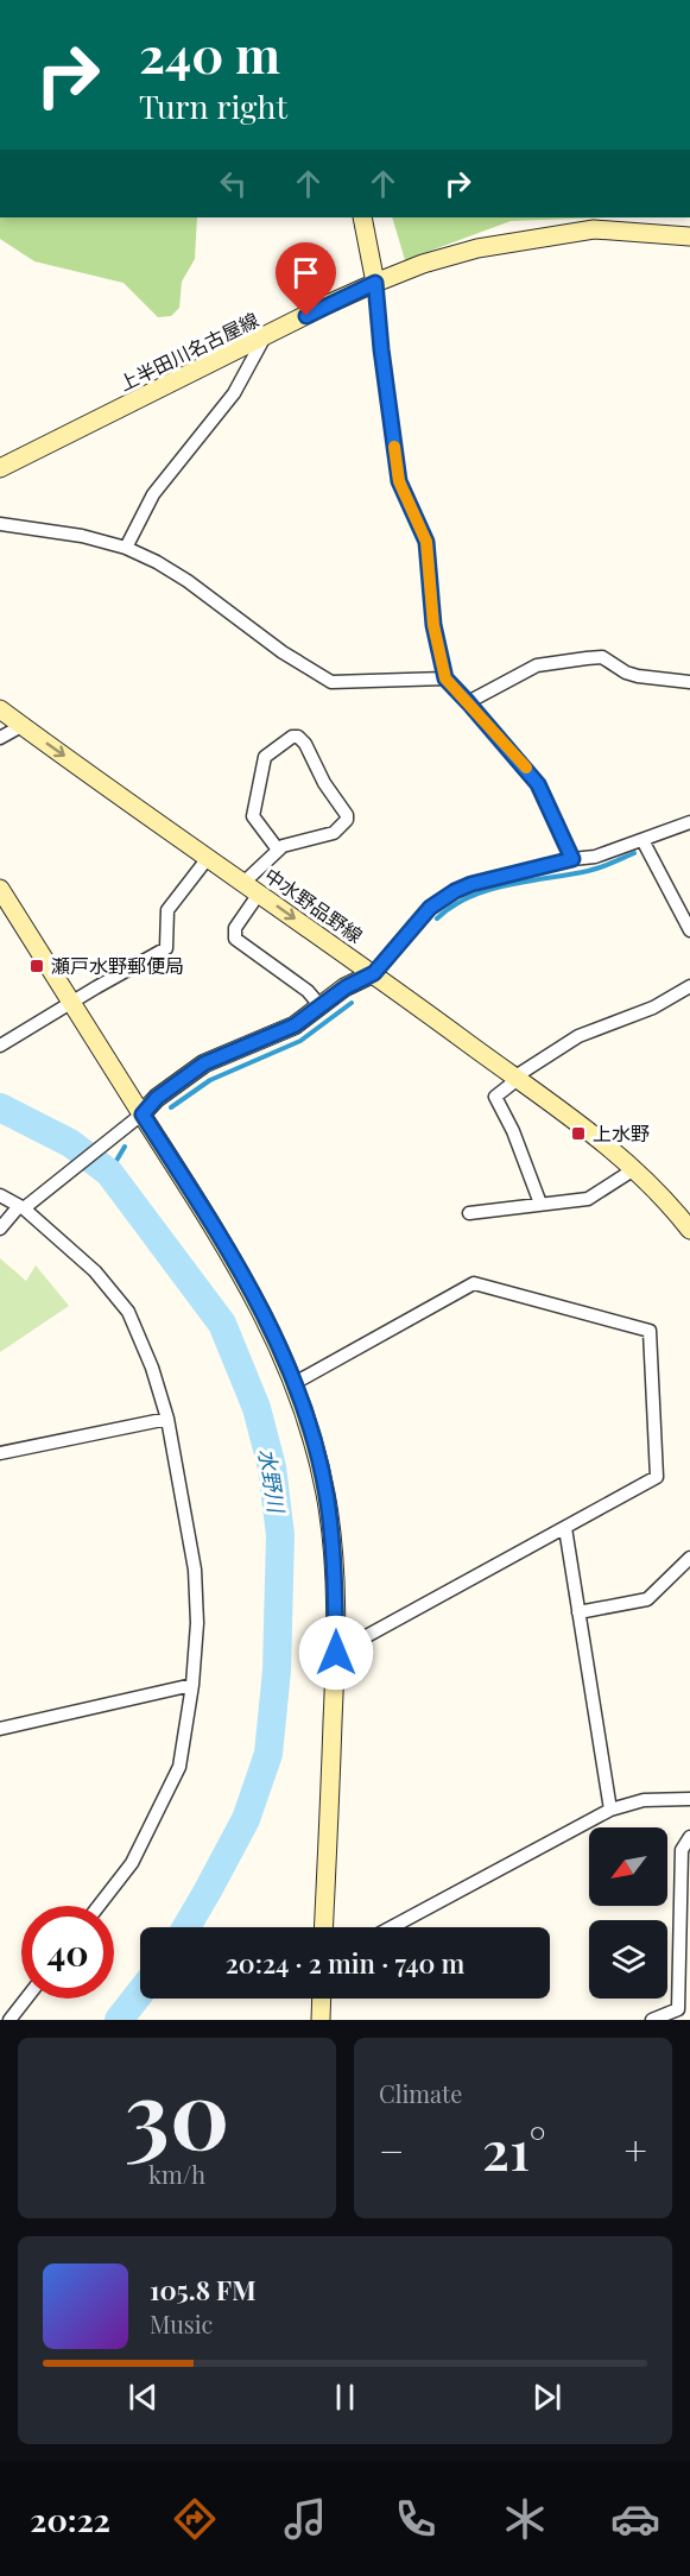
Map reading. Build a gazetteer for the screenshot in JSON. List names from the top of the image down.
{
  "streets": {
    "main road": ["上半田川名古屋線", "中水野品野線"]
  },
  "one_way": ["中水野品野線"],
  "water": ["水野川"],
  "places": {
    "transit": ["瀬戸水野郵便局", "上水野"]
  },
  "north": "bottom left",
  "page": {
    "turn": ["240 m", "Turn right"],
    "limit": "40",
    "trip": "20:24 · 2 min · 740 m",
    "tile": [
      ["30", "km/h"],
      "Climate"
    ],
    "heat": ["−", "21°", "+"],
    "song": ["105.8 FM", "Music"],
    "tabs": "20:22"
  }
}
